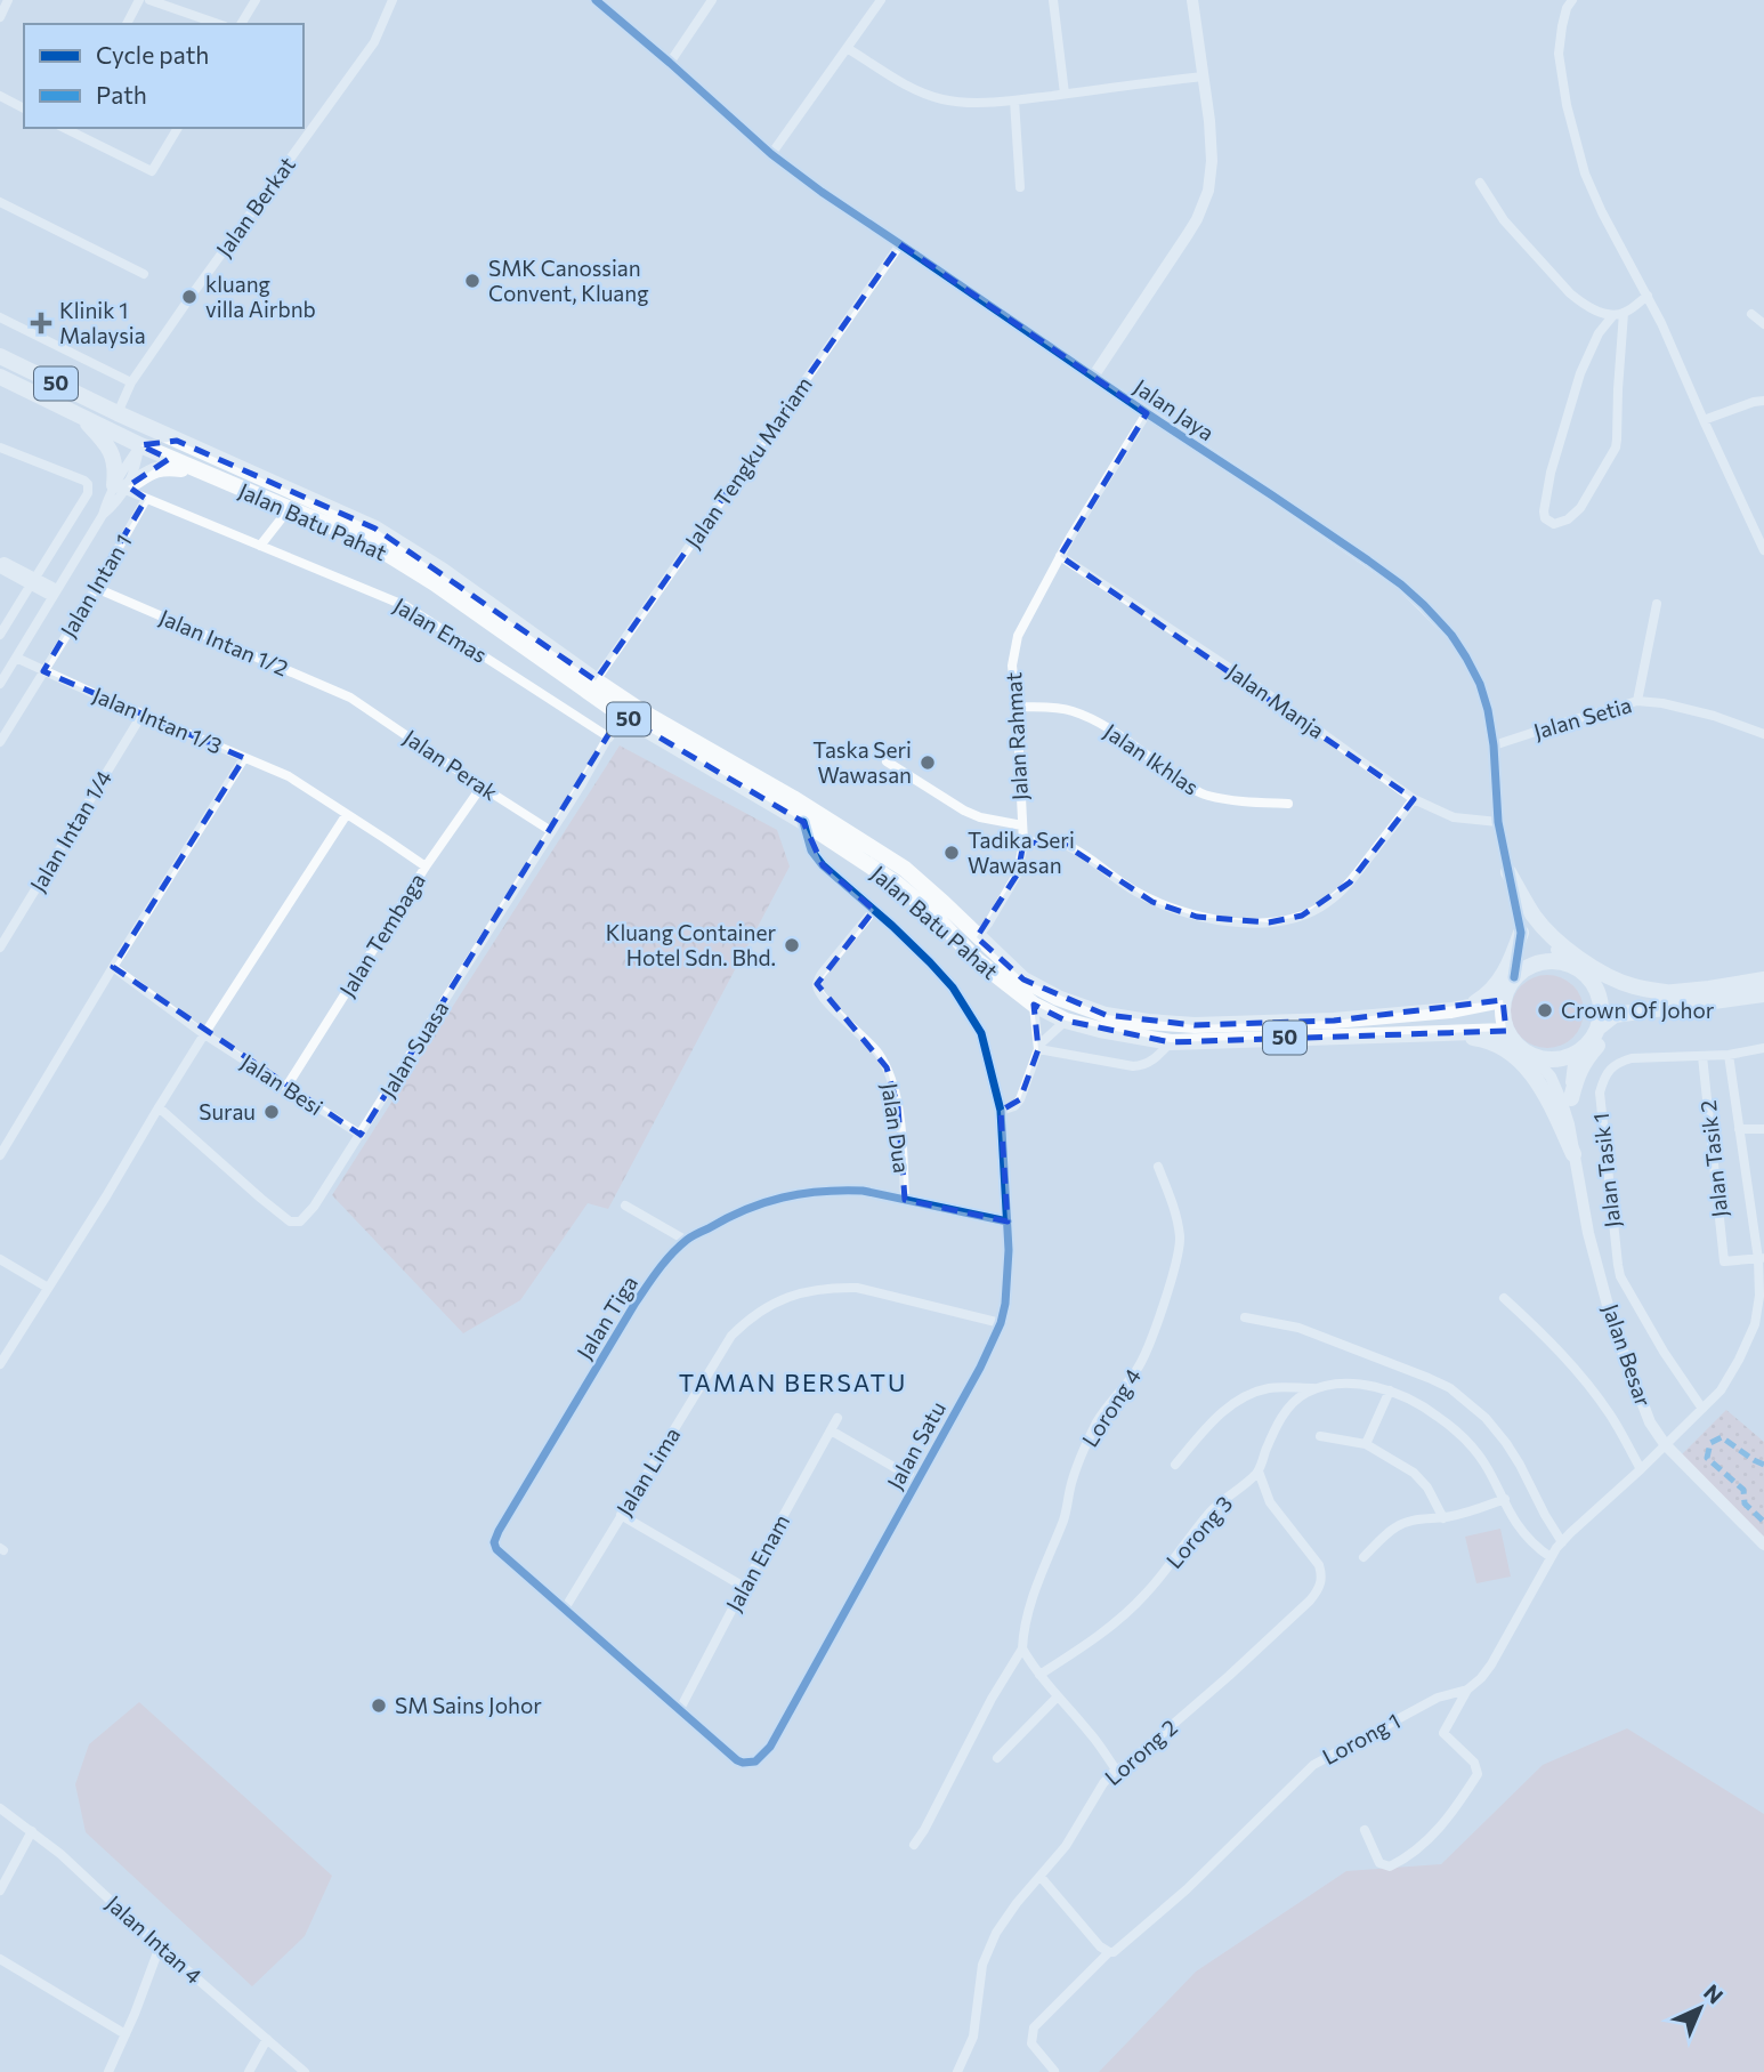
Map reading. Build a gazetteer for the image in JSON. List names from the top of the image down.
{
  "streets": {
    "highway": ["50", "Jalan Batu Pahat"],
    "street": [
      "Jalan Berkat",
      "Jalan Jaya",
      "Jalan Tengku Mariam",
      "Jalan Intan 1",
      "Jalan Emas",
      "Jalan Intan 1/2",
      "Jalan Manja",
      "Jalan Setia",
      "Jalan Intan 1/3",
      "Jalan Rahmat",
      "Jalan Ikhlas",
      "Jalan Perak",
      "Jalan Intan 1/4",
      "Jalan Tembaga",
      "Jalan Suasa",
      "Jalan Besi",
      "Jalan Dua",
      "Jalan Tasik 2",
      "Jalan Tasik 1",
      "Jalan Tiga",
      "Jalan Besar",
      "Lorong 4",
      "Jalan Satu",
      "Jalan Lima",
      "Lorong 3",
      "Jalan Enam",
      "Lorong 1",
      "Lorong 2",
      "Jalan Intan 4"
    ]
  },
  "crossings": [
    ["Jalan Berkat", "Jalan Batu Pahat"],
    ["Jalan Jaya", "Jalan Tengku Mariam"],
    ["Jalan Jaya", "Jalan Batu Pahat"],
    ["Jalan Jaya", "Jalan Manja"],
    ["Jalan Jaya", "Jalan Setia"],
    ["Jalan Jaya", "Jalan Rahmat"],
    ["Jalan Jaya", "Jalan Besar"],
    ["Jalan Tengku Mariam", "Jalan Batu Pahat"],
    ["Jalan Batu Pahat", "Jalan Intan 1"],
    ["Jalan Batu Pahat", "Jalan Rahmat"],
    ["Jalan Batu Pahat", "Jalan Suasa"],
    ["Jalan Batu Pahat", "Jalan Besar"],
    ["Jalan Batu Pahat", "Jalan Satu"],
    ["Jalan Intan 1", "Jalan Emas"],
    ["Jalan Intan 1", "Jalan Intan 1/2"],
    ["Jalan Intan 1", "Jalan Intan 1/3"],
    ["Jalan Emas", "Jalan Suasa"],
    ["Jalan Intan 1/2", "Jalan Perak"],
    ["Jalan Manja", "Jalan Rahmat"],
    ["Jalan Intan 1/3", "Jalan Intan 1/4"],
    ["Jalan Intan 1/3", "Jalan Tembaga"],
    ["Jalan Rahmat", "Jalan Ikhlas"],
    ["Jalan Perak", "Jalan Tembaga"],
    ["Jalan Perak", "Jalan Suasa"],
    ["Jalan Tembaga", "Jalan Besi"],
    ["Jalan Suasa", "Jalan Besi"],
    ["Jalan Dua", "Jalan Tiga"],
    ["Jalan Dua", "Jalan Satu"],
    ["Jalan Tasik 2", "Jalan Tasik 1"],
    ["Jalan Tasik 2", "Lorong 1"],
    ["Jalan Tasik 1", "Lorong 1"],
    ["Jalan Tiga", "Jalan Satu"],
    ["Jalan Tiga", "Jalan Lima"],
    ["Jalan Besar", "Lorong 1"],
    ["Jalan Satu", "Jalan Lima"],
    ["Jalan Satu", "Jalan Enam"],
    ["Lorong 3", "Lorong 2"]
  ],
  "districts": ["TAMAN BERSATU"],
  "places": {
    "other": [
      "SMK Canossian Convent, Kluang",
      "kluang villa Airbnb",
      "Taska Seri Wawasan",
      "Tadika Seri Wawasan",
      "Kluang Container Hotel Sdn. Bhd.",
      "Crown Of Johor",
      "Surau",
      "SM Sains Johor"
    ],
    "health": ["Klinik 1 Malaysia"]
  },
  "legend": ["Cycle path", "Path"],
  "north": "top right"
}
